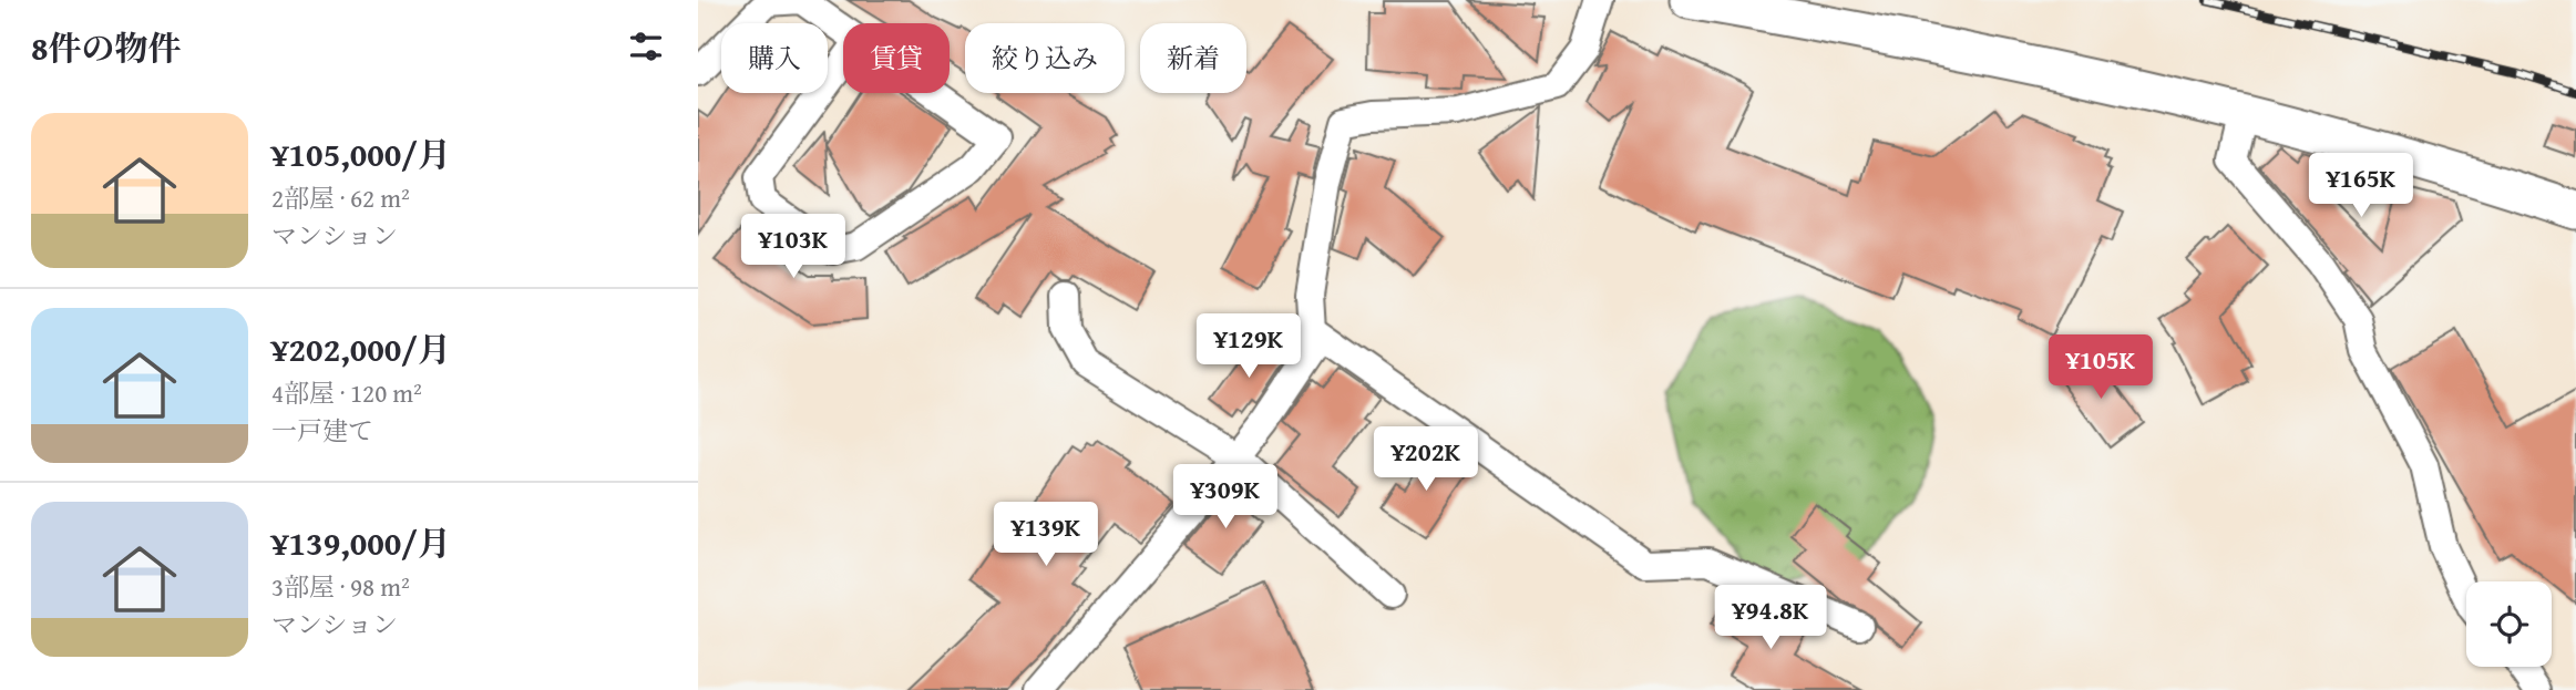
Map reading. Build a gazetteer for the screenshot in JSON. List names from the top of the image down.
{
  "page": {
    "heading": "8件の物件",
    "chip": [
      "購入",
      "賃貸",
      "絞り込み",
      "新着"
    ],
    "list": [
      {
        "name": "¥105,000/月",
        "note": "2部屋 · 62 m² · マンション"
      },
      {
        "name": "¥202,000/月",
        "note": "4部屋 · 120 m² · 一戸建て"
      },
      {
        "name": "¥139,000/月",
        "note": "3部屋 · 98 m² · マンション"
      }
    ],
    "price": [
      "¥165K",
      "¥103K",
      "¥129K",
      "¥105K",
      "¥202K",
      "¥309K",
      "¥139K",
      "¥94.8K"
    ]
  }
}
